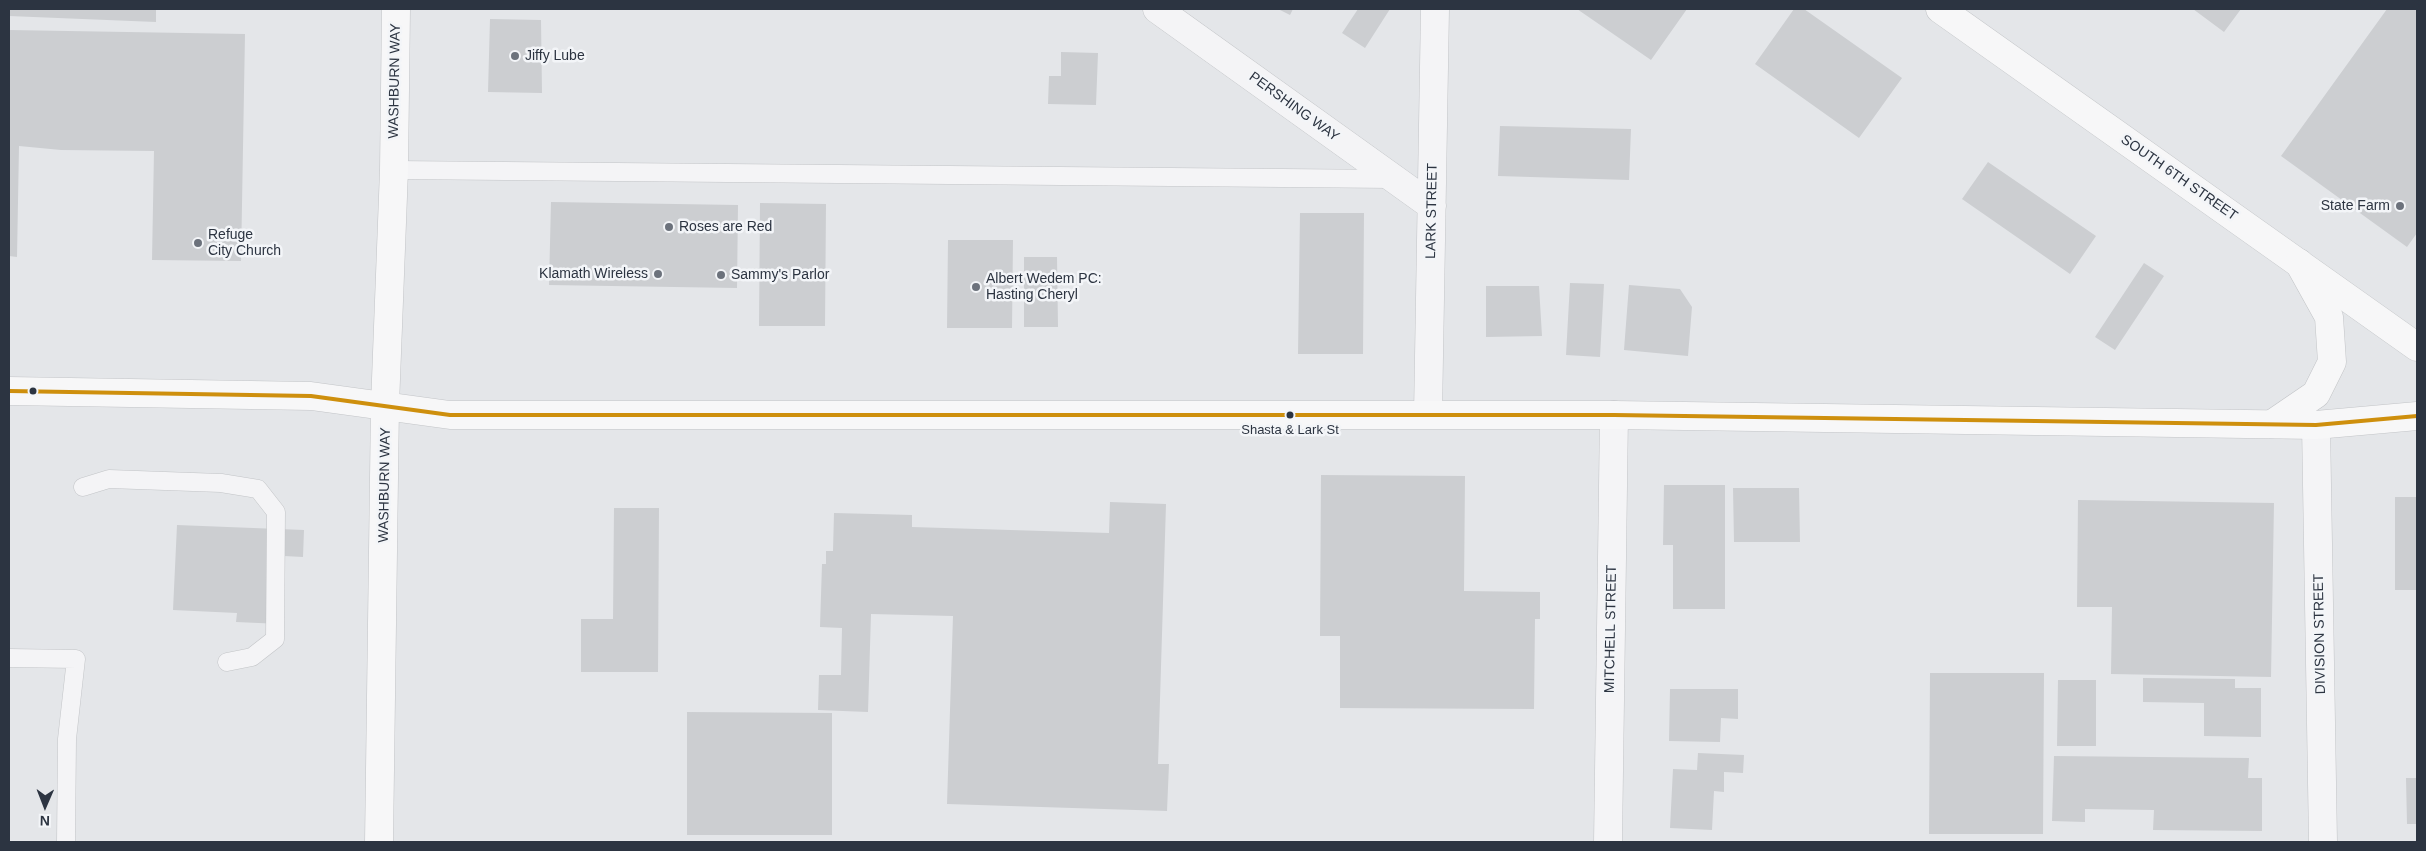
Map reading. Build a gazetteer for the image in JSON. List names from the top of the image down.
{
  "streets": {
    "main road": ["WASHBURN WAY", "SOUTH 6TH STREET"],
    "street": [
      "PERSHING WAY",
      "LARK STREET",
      "MITCHELL STREET",
      "DIVISION STREET"
    ]
  },
  "crossings": [
    ["PERSHING WAY", "LARK STREET"]
  ],
  "places": [
    "Jiffy Lube",
    "State Farm",
    "Roses are Red",
    "Refuge City Church",
    "Klamath Wireless",
    "Sammy's Parlor",
    "Albert Wedem PC: Hasting Cheryl",
    "Shasta & Lark St"
  ],
  "north": "bottom"
}
